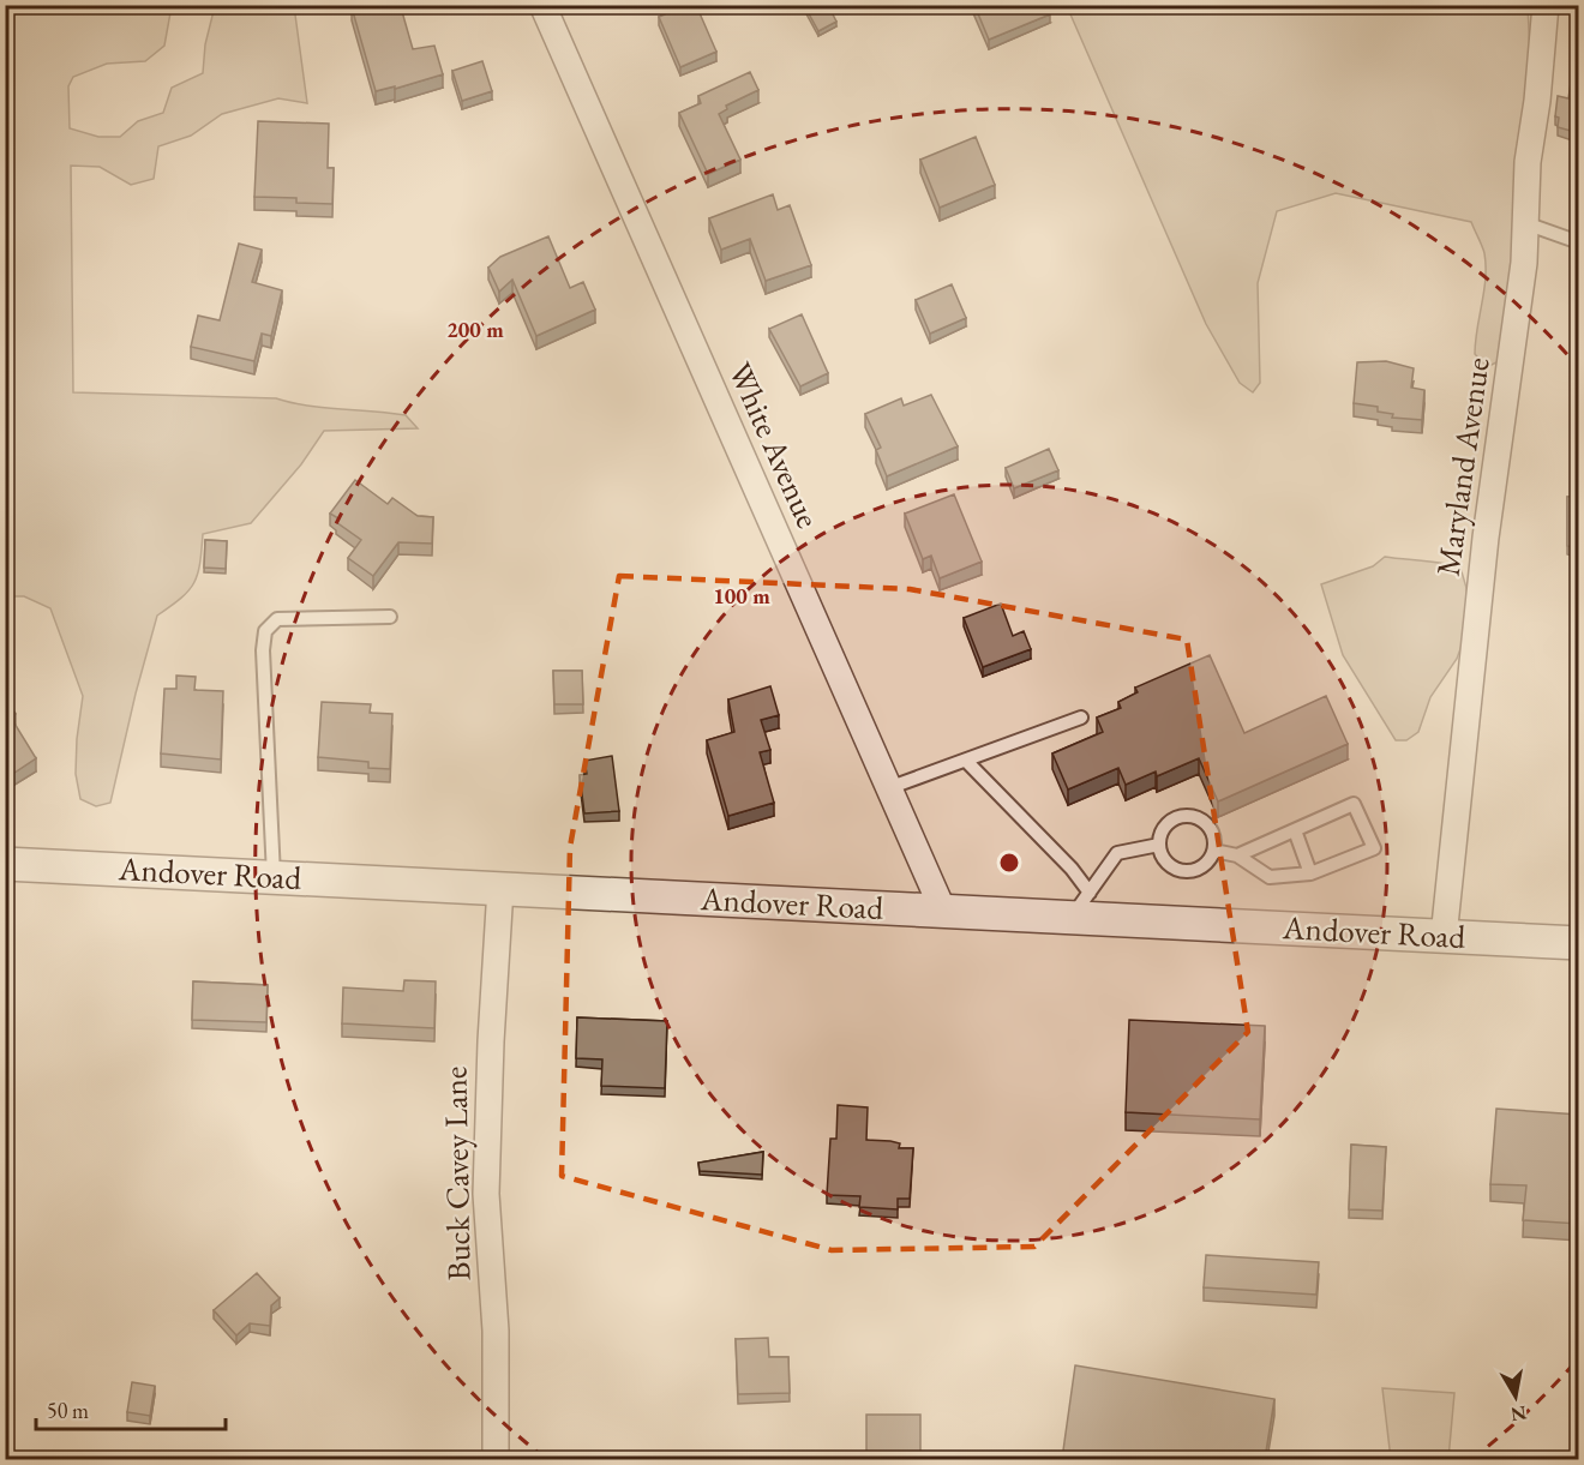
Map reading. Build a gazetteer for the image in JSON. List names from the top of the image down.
{
  "streets": {
    "street": [
      "White Avenue",
      "Maryland Avenue",
      "Andover Road",
      "Buck Cavey Lane"
    ]
  },
  "crossings": [
    ["White Avenue", "Andover Road"],
    ["Maryland Avenue", "Andover Road"],
    ["Andover Road", "Buck Cavey Lane"]
  ],
  "scale_bar": "50 m",
  "north": "bottom",
  "rings": ["200 m", "100 m"]
}
